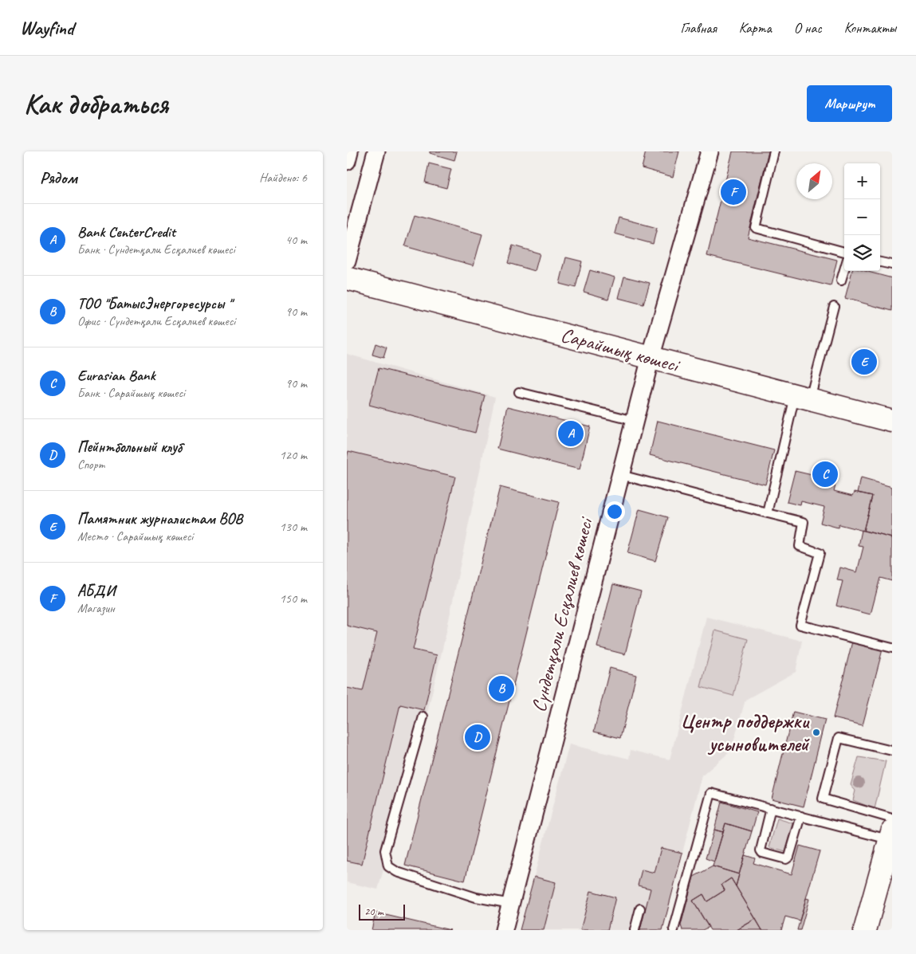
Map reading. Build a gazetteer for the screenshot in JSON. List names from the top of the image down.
{
  "streets": {
    "street": ["Сарайшық көшесі", "Сүндетқали Есқалиев көшесі"]
  },
  "crossings": [
    ["Сарайшық көшесі", "Сүндетқали Есқалиев көшесі"]
  ],
  "places": ["Центр поддержки усыновителей"],
  "scale_bar": "20 m",
  "north": "top right",
  "page": {
    "header": "Wayfind",
    "nav": [
      "Главная",
      "Карта",
      "О нас",
      "Контакты"
    ],
    "buttons": "Маршрут",
    "title": "Как добраться",
    "heading": ["Рядом", "Найдено: 6"],
    "map_buttons": ["+", "−"],
    "pins": [
      "F",
      "E",
      "A",
      "C",
      "B",
      "D"
    ],
    "list": [
      {
        "mark": "A",
        "name": "Bank CenterCredit",
        "note": "Банк · Сүндетқали Есқалиев көшесі",
        "value": "40 m"
      },
      {
        "mark": "B",
        "name": "ТОО \"БатысЭнергоресурсы \"",
        "note": "Офис · Сүндетқали Есқалиев көшесі",
        "value": "90 m"
      },
      {
        "mark": "C",
        "name": "Eurasian Bank",
        "note": "Банк · Сарайшық көшесі",
        "value": "90 m"
      },
      {
        "mark": "D",
        "name": "Пейнтбольный клуб",
        "note": "Спорт",
        "value": "120 m"
      },
      {
        "mark": "E",
        "name": "Памятник журналистам ВОВ",
        "note": "Место · Сарайшық көшесі",
        "value": "130 m"
      },
      {
        "mark": "F",
        "name": "АБДИ",
        "note": "Магазин",
        "value": "150 m"
      }
    ],
    "scale": "20 m"
  }
}
